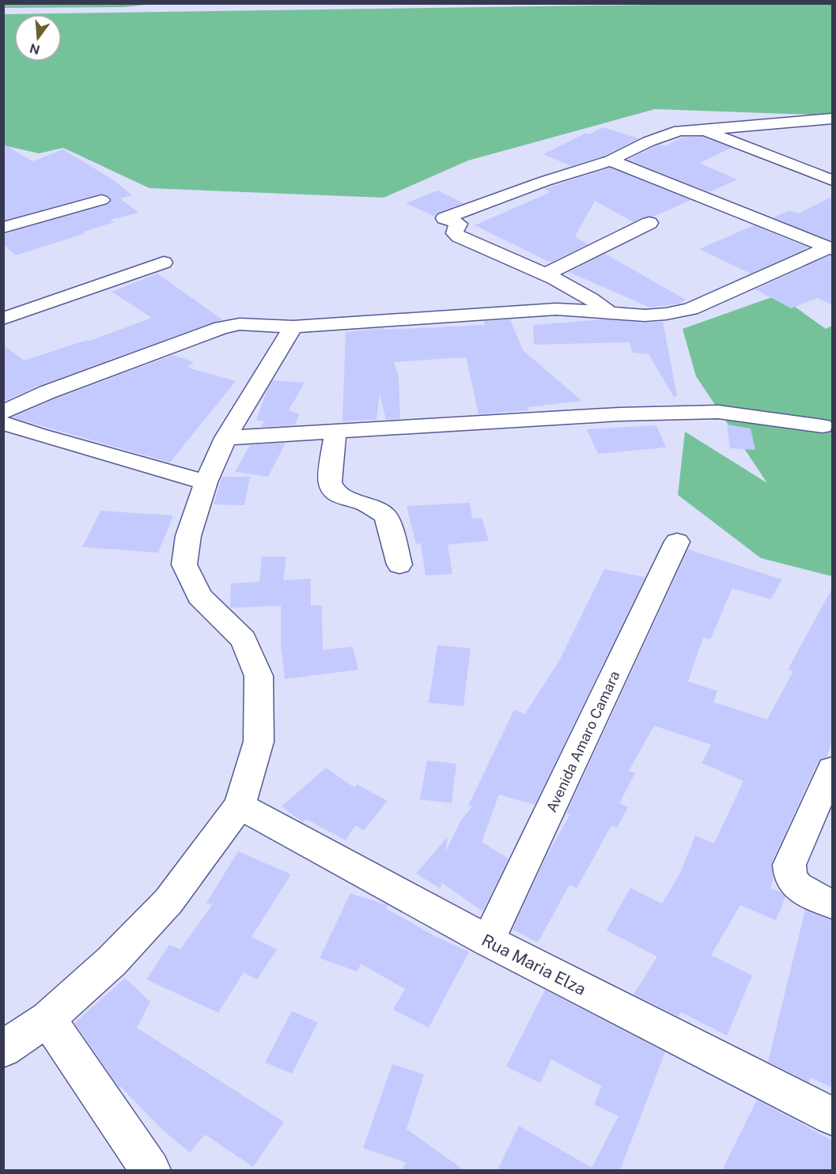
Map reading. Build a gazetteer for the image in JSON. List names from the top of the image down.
{
  "streets": {
    "street": ["Avenida Amaro Camara", "Rua Maria Elza"]
  },
  "crossings": [
    ["Avenida Amaro Camara", "Rua Maria Elza"]
  ],
  "north": "bottom"
}
